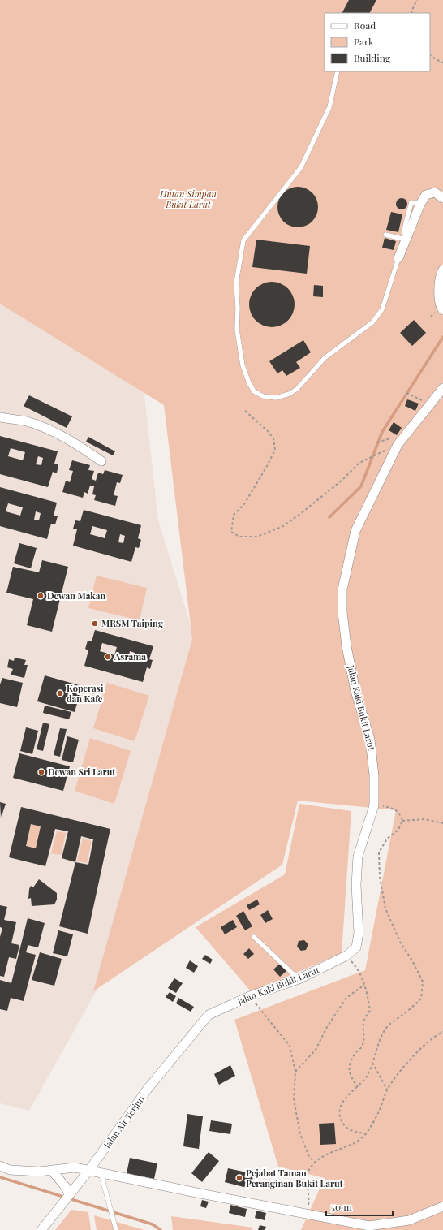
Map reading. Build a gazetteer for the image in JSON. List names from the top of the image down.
{
  "streets": {
    "street": ["Jalan Kaki Bukit Larut", "Jalan Air Terjun"]
  },
  "crossings": [
    ["Jalan Kaki Bukit Larut", "Jalan Air Terjun"]
  ],
  "parks": ["Hutan Simpan Bukit Larut"],
  "places": [
    "Dewan Makan",
    "MRSM Taiping",
    "Asrama",
    "Koperasi dan Kafe",
    "Dewan Sri Larut",
    "Pejabat Taman Peranginan Bukit Larut"
  ],
  "legend": ["Road", "Park", "Building"],
  "scale_bar": "50 m"
}
